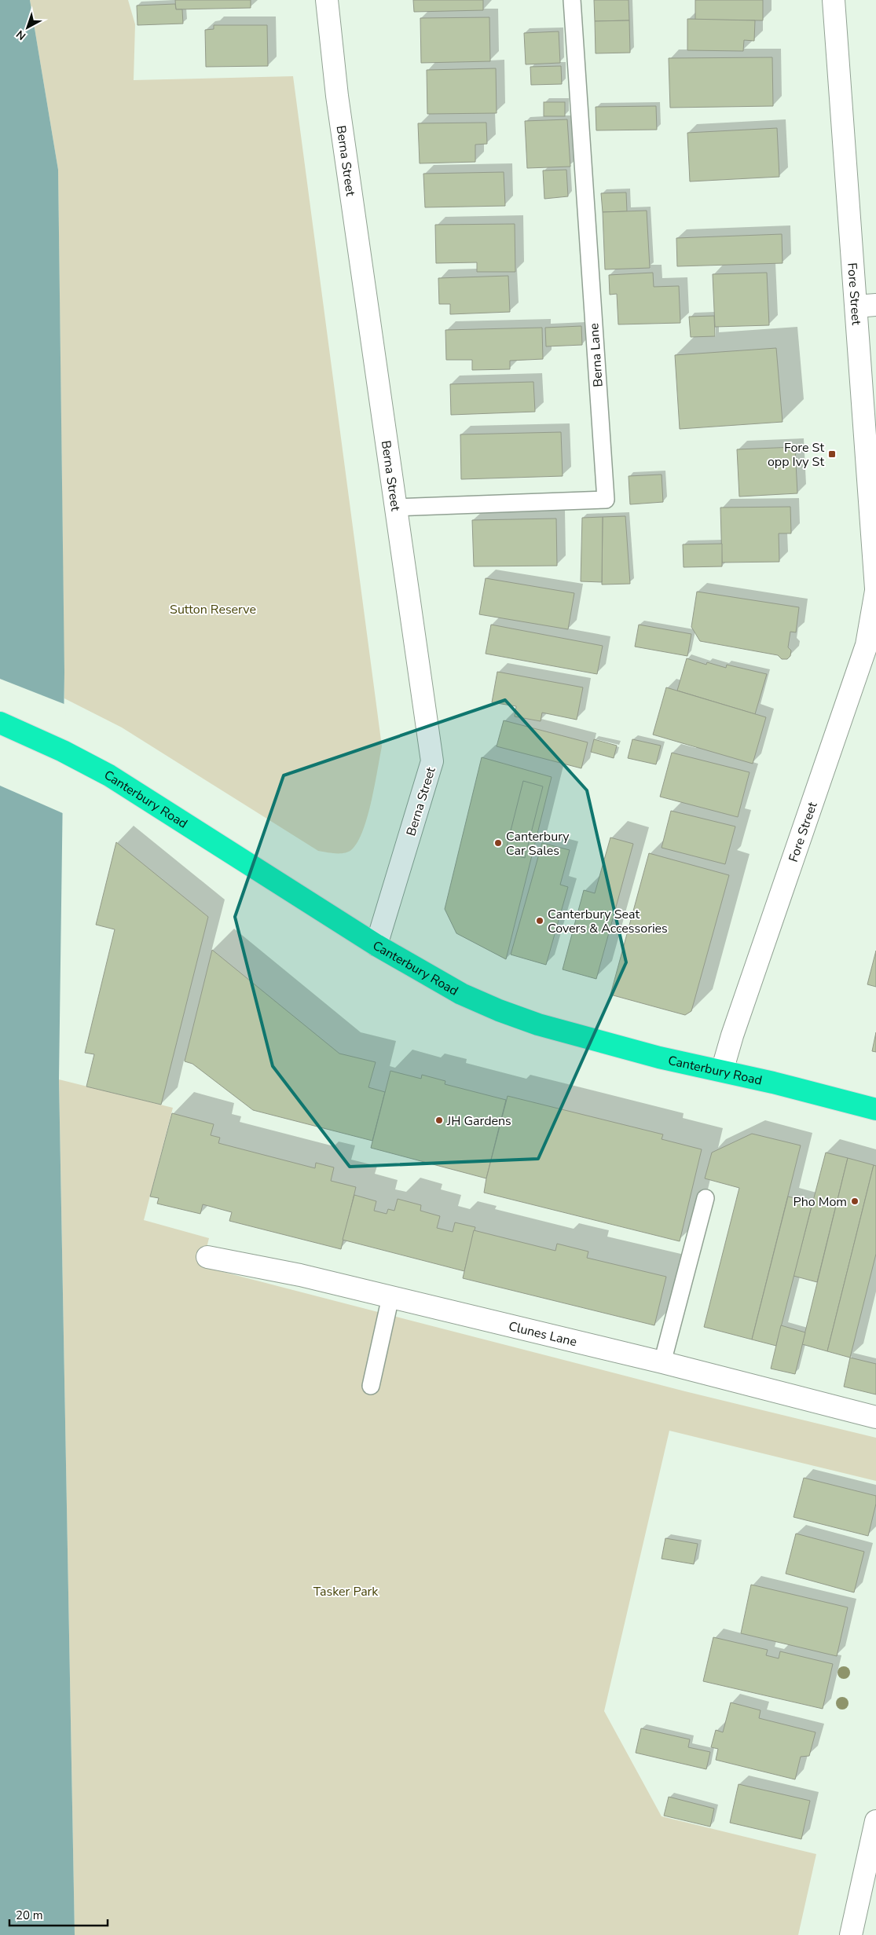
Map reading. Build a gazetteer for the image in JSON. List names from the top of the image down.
{
  "streets": {
    "highway": ["Canterbury Road"],
    "street": ["Berna Street", "Fore Street", "Clunes Lane"],
    "lane": ["Berna Lane"]
  },
  "crossings": [
    ["Berna Street", "Berna Lane"],
    ["Berna Street", "Canterbury Road"],
    ["Fore Street", "Canterbury Road"]
  ],
  "parks": ["Sutton Reserve", "Tasker Park"],
  "places": {
    "transit": ["Fore St opp Ivy St"],
    "other": [
      "Canterbury Car Sales",
      "Canterbury Seat Covers & Accessories",
      "JH Gardens",
      "Pho Mom"
    ]
  },
  "scale_bar": "20 m",
  "north": "bottom left"
}
